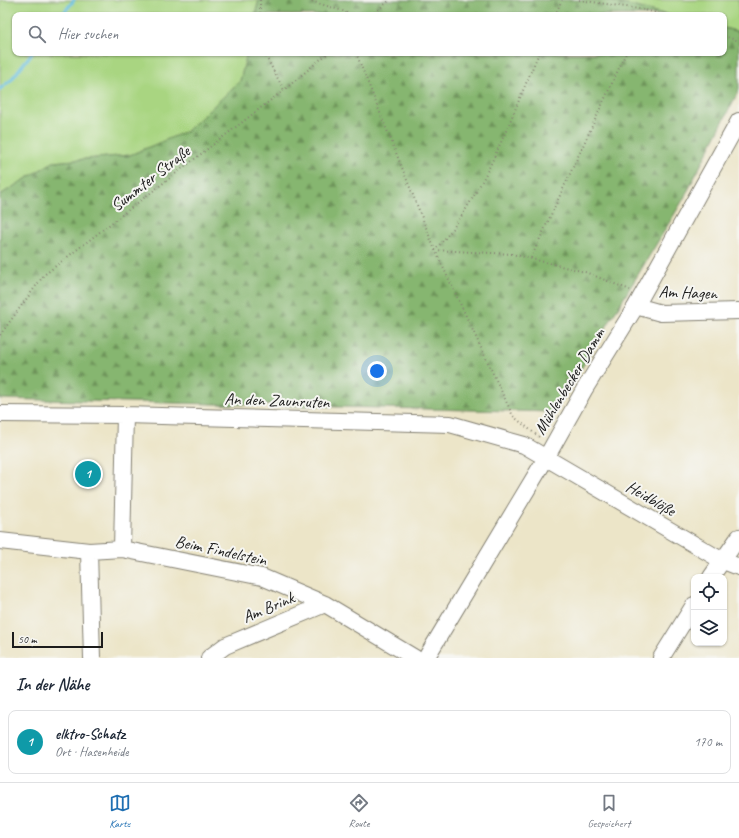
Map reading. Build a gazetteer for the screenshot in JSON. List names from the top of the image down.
{
  "streets": {
    "street": [
      "Am Hagen",
      "Mühlenbecker Damm",
      "An den Zaunruten",
      "Heidblöße",
      "Beim Findelstein",
      "Am Brink"
    ],
    "path": ["Summter Straße"]
  },
  "crossings": [
    ["Am Hagen", "Mühlenbecker Damm"],
    ["Mühlenbecker Damm", "An den Zaunruten"],
    ["Mühlenbecker Damm", "Heidblöße"],
    ["An den Zaunruten", "Heidblöße"],
    ["Beim Findelstein", "Am Brink"]
  ],
  "scale_bar": "50 m",
  "page": {
    "search": "Hier suchen",
    "pins": "1",
    "scale": "50 m",
    "heading": "In der Nähe",
    "list": [
      {
        "mark": "1",
        "name": "elktro-Schatz",
        "note": "Ort · Hasenheide",
        "value": "170 m"
      }
    ],
    "nav": ["Karte", "Route", "Gespeichert"]
  }
}
